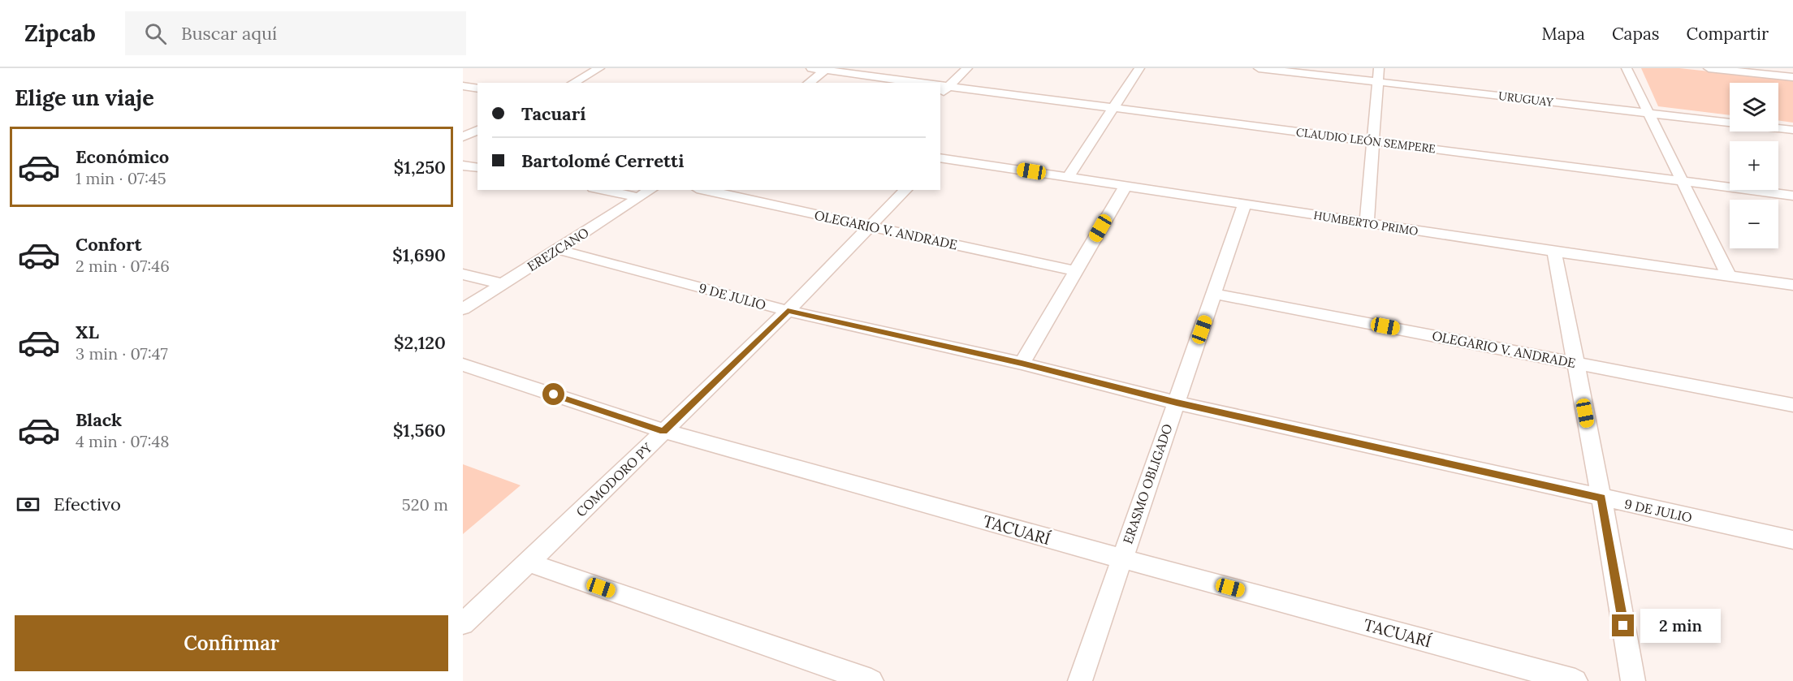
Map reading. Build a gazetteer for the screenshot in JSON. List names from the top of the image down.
{
  "streets": {
    "street": [
      "URUGUAY",
      "CLAUDIO LEÓN SEMPERE",
      "HUMBERTO PRIMO",
      "OLEGARIO V. ANDRADE",
      "EREZCANO",
      "9 DE JULIO",
      "COMODORO PY",
      "ERASMO OBLIGADO",
      "TACUARÍ"
    ]
  },
  "crossings": [
    ["HUMBERTO PRIMO", "ERASMO OBLIGADO"],
    ["OLEGARIO V. ANDRADE", "COMODORO PY"],
    ["OLEGARIO V. ANDRADE", "ERASMO OBLIGADO"],
    ["EREZCANO", "9 DE JULIO"],
    ["9 DE JULIO", "COMODORO PY"],
    ["9 DE JULIO", "ERASMO OBLIGADO"],
    ["COMODORO PY", "TACUARÍ"],
    ["ERASMO OBLIGADO", "TACUARÍ"]
  ],
  "page": {
    "header": "Zipcab",
    "search": "Buscar aquí",
    "nav": ["Mapa", "Capas", "Compartir"],
    "heading": "Elige un viaje",
    "map_buttons": ["+", "−"],
    "banner": ["Tacuarí", "Bartolomé Cerretti"],
    "list": [
      {
        "name": "Económico",
        "note": "1 min · 07:45",
        "value": "$1,250"
      },
      {
        "name": "Confort",
        "note": "2 min · 07:46",
        "value": "$1,690"
      },
      {
        "name": "XL",
        "note": "3 min · 07:47",
        "value": "$2,120"
      },
      {
        "name": "Black",
        "note": "4 min · 07:48",
        "value": "$1,560"
      }
    ],
    "pay": ["Efectivo", "520 m"],
    "buttons": "Confirmar",
    "bubble": "2 min"
  }
}
